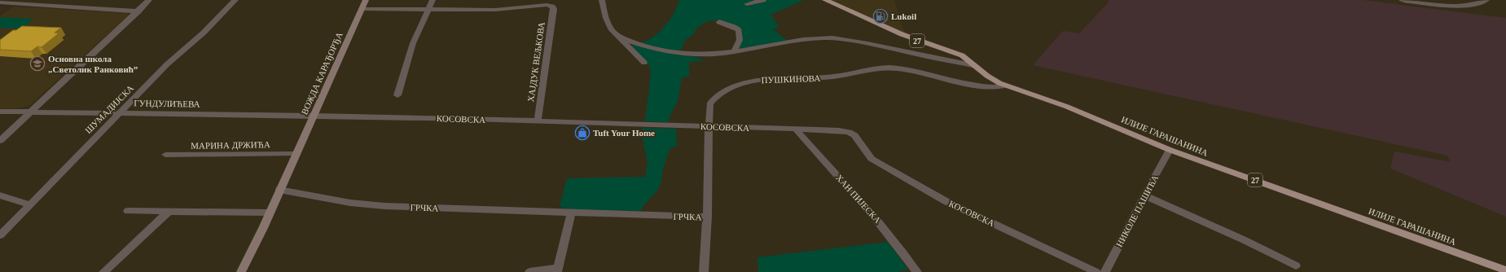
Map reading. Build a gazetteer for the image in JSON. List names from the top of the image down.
{
  "streets": {
    "main road": ["27", "ВОЖДА КАРАЂОРЂА", "ИЛИЈЕ ГАРАШАНИНА"],
    "street": [
      "ХАЈДУК ВЕЉКОВА",
      "ПУШКИНОВА",
      "ГУНДУЛИЋЕВА",
      "ШУМАДИЈСКА",
      "КОСОВСКА",
      "МАРИНА ДРЖИЋА",
      "ХАН ПИЈЕСКА",
      "ГРЧКА",
      "НИКОЛЕ ПАШИЋА"
    ]
  },
  "crossings": [
    ["ХАЈДУК ВЕЉКОВА", "КОСОВСКА"],
    ["ВОЖДА КАРАЂОРЂА", "ГУНДУЛИЋЕВА"],
    ["ВОЖДА КАРАЂОРЂА", "КОСОВСКА"],
    ["ВОЖДА КАРАЂОРЂА", "МАРИНА ДРЖИЋА"],
    ["ВОЖДА КАРАЂОРЂА", "ГРЧКА"],
    ["ПУШКИНОВА", "КОСОВСКА"],
    ["ПУШКИНОВА", "ИЛИЈЕ ГАРАШАНИНА"],
    ["ПУШКИНОВА", "ГРЧКА"],
    ["ГУНДУЛИЋЕВА", "ШУМАДИЈСКА"],
    ["ГУНДУЛИЋЕВА", "КОСОВСКА"],
    ["КОСОВСКА", "ХАН ПИЈЕСКА"],
    ["ИЛИЈЕ ГАРАШАНИНА", "НИКОЛЕ ПАШИЋА"]
  ],
  "places": {
    "fuel station": ["Lukoil"],
    "school or university": ["Основна школа „Светолик Ранковић”"],
    "shop": ["Tuft Your Home"]
  }
}
